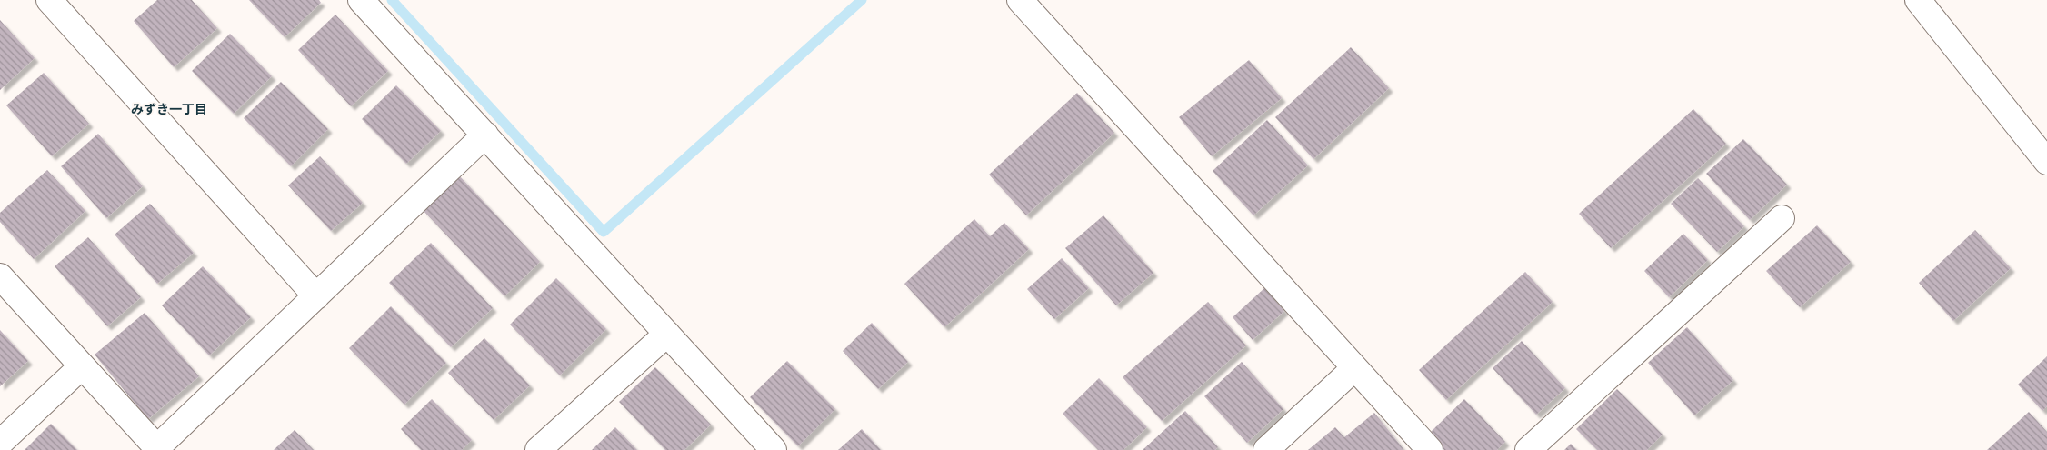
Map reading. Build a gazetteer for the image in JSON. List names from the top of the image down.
{
  "districts": ["みずき一丁目"]
}
